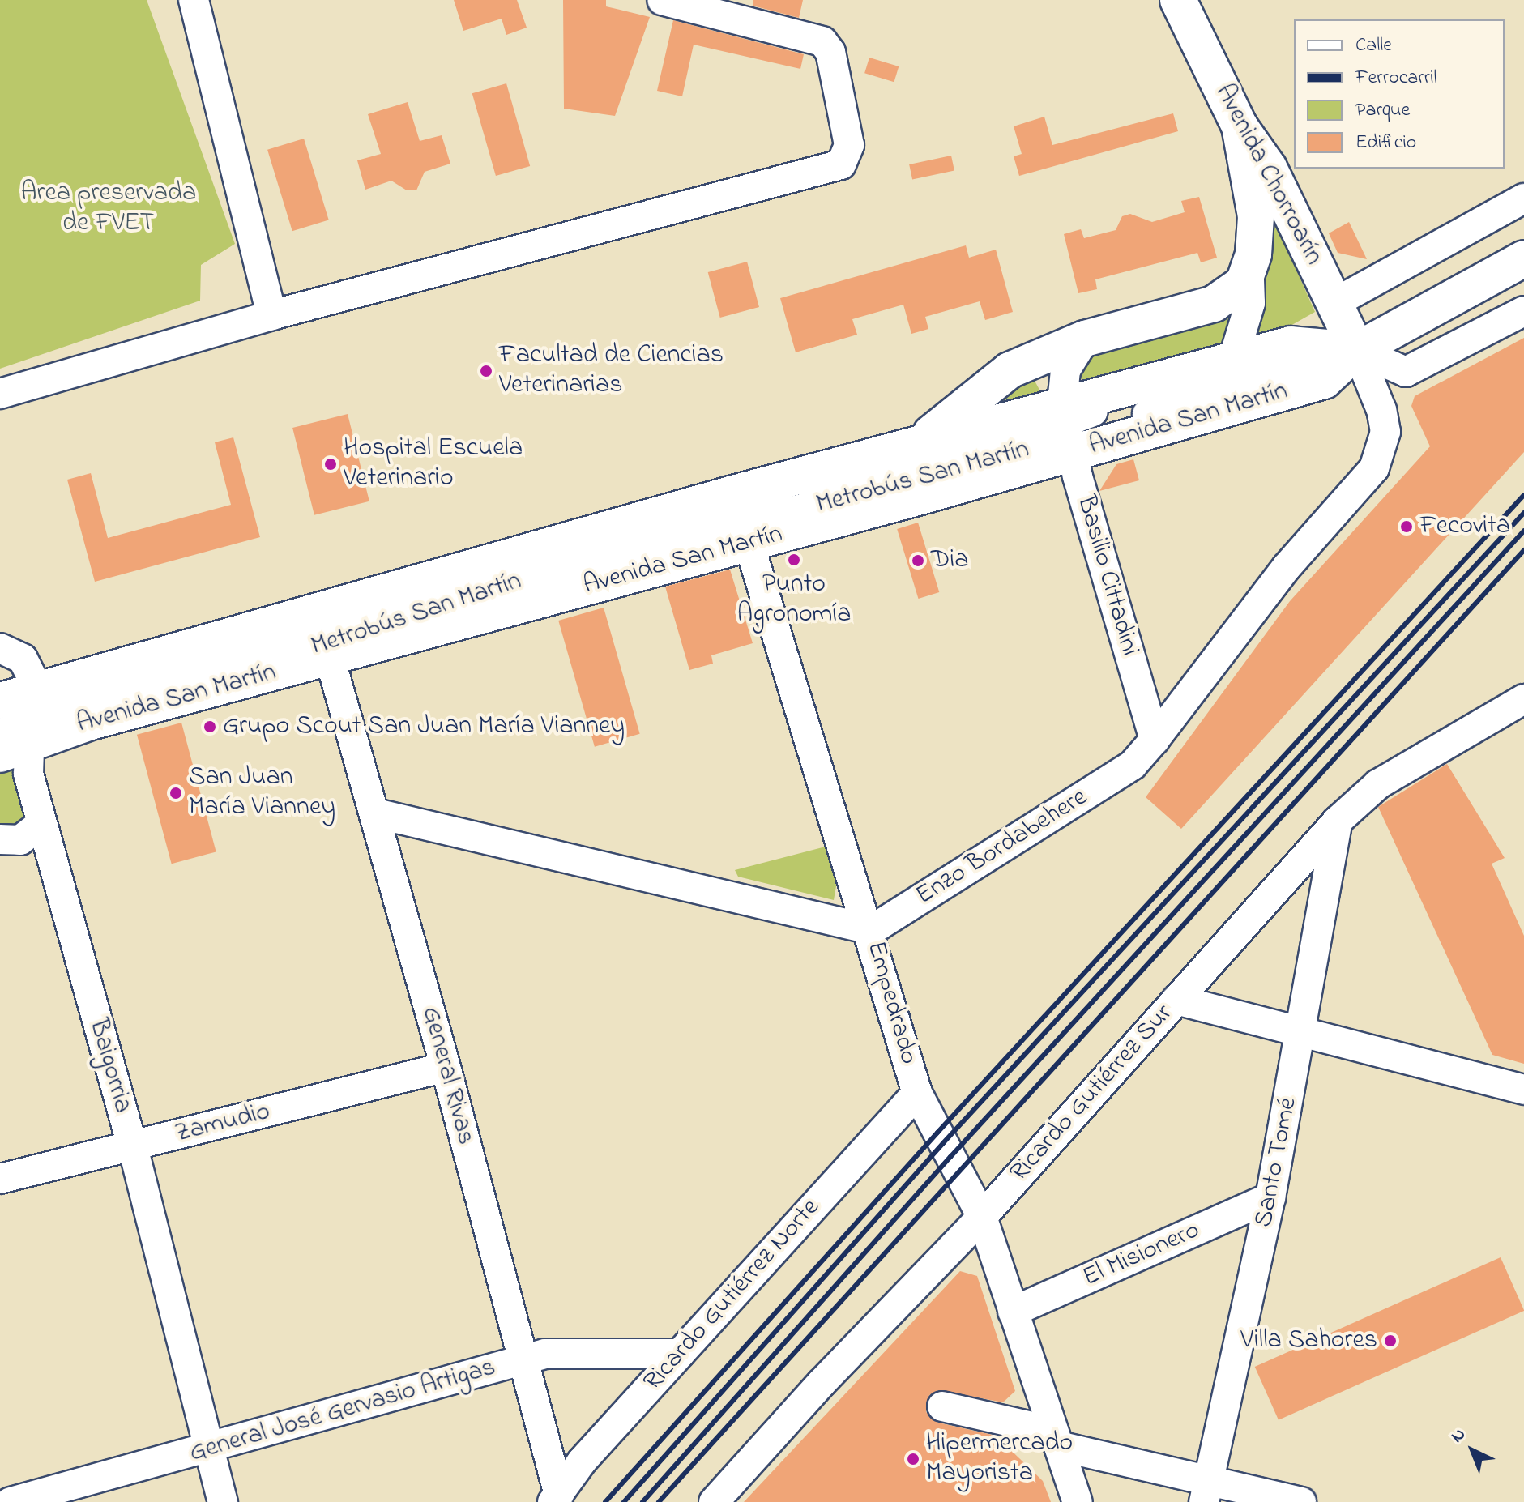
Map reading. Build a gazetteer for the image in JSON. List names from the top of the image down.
{
  "streets": {
    "main road": ["Avenida Chorroarín", "Avenida San Martín"],
    "street": [
      "Metrobús San Martín",
      "Basilio Cittadini",
      "Enzo Bordabehere",
      "Empedrado",
      "Baigorria",
      "General Rivas",
      "Ricardo Gutiérrez Sur",
      "Zamudio",
      "Santo Tomé",
      "El Misionero",
      "Ricardo Gutiérrez Norte",
      "General José Gervasio Artigas"
    ]
  },
  "crossings": [
    ["Avenida Chorroarín", "Avenida San Martín"],
    ["Avenida Chorroarín", "Enzo Bordabehere"],
    ["Avenida San Martín", "Metrobús San Martín"],
    ["Avenida San Martín", "Basilio Cittadini"],
    ["Avenida San Martín", "Enzo Bordabehere"],
    ["Avenida San Martín", "Empedrado"],
    ["Avenida San Martín", "Baigorria"],
    ["Avenida San Martín", "General Rivas"],
    ["Metrobús San Martín", "Empedrado"],
    ["Metrobús San Martín", "Baigorria"],
    ["Basilio Cittadini", "Enzo Bordabehere"],
    ["Enzo Bordabehere", "Empedrado"],
    ["Empedrado", "Ricardo Gutiérrez Sur"],
    ["Empedrado", "El Misionero"],
    ["Empedrado", "Ricardo Gutiérrez Norte"],
    ["Baigorria", "Zamudio"],
    ["Baigorria", "General José Gervasio Artigas"],
    ["General Rivas", "Zamudio"],
    ["General Rivas", "Ricardo Gutiérrez Norte"],
    ["General Rivas", "General José Gervasio Artigas"],
    ["Ricardo Gutiérrez Sur", "Santo Tomé"],
    ["Santo Tomé", "El Misionero"],
    ["Ricardo Gutiérrez Norte", "General José Gervasio Artigas"]
  ],
  "parks": ["Area preservada de FVET"],
  "places": [
    "Facultad de Ciencias Veterinarias",
    "Hospital Escuela Veterinario",
    "Fecovita",
    "Punto Agronomía",
    "Dia",
    "Grupo Scout San Juan María Vianney",
    "San Juan María Vianney",
    "Villa Sahores",
    "Hipermercado Mayorista"
  ],
  "legend": [
    "Calle",
    "Ferrocarril",
    "Parque",
    "Edificio"
  ],
  "north": "top left"
}
